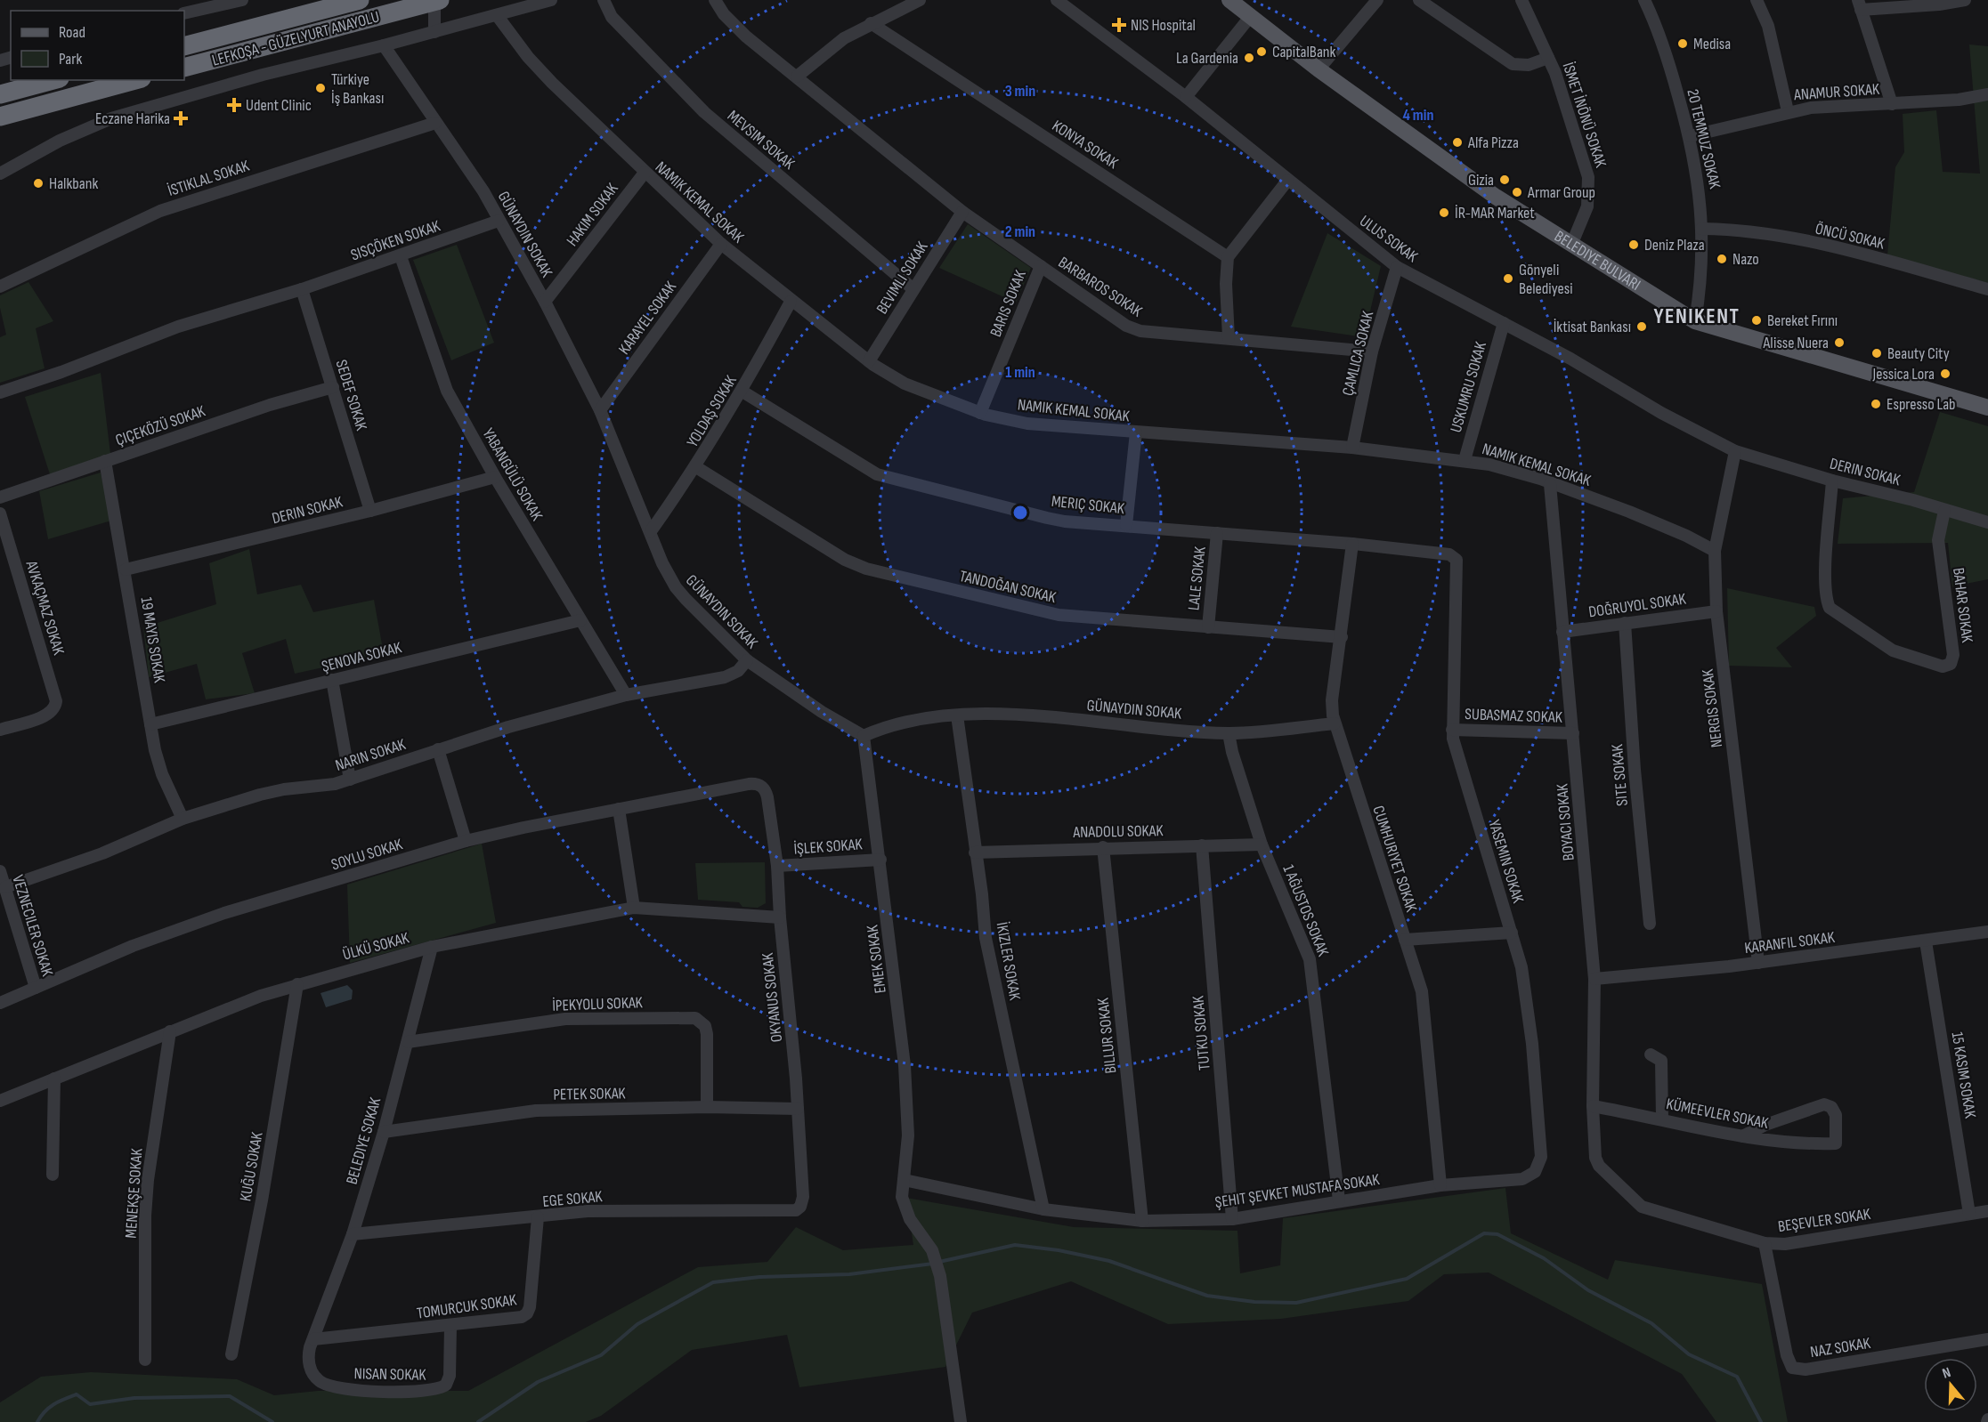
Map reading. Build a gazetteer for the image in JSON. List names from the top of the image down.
{
  "streets": {
    "highway": ["LEFKOŞA - GÜZELYURT ANAYOLU"],
    "street": [
      "ANAMUR SOKAK",
      "İSMET İNÖNÜ SOKAK",
      "20 TEMMUZ SOKAK",
      "MEVSIM SOKAK",
      "KONYA SOKAK",
      "İSTIKLAL SOKAK",
      "HAKIM SOKAK",
      "ÖNCÜ SOKAK",
      "ULUS SOKAK",
      "SISÇÖKEN SOKAK",
      "BEVIMLI SOKAK",
      "BARBAROS SOKAK",
      "BARIS SOKAK",
      "KARAYEL SOKAK",
      "USKUMRU SOKAK",
      "SEDEF SOKAK",
      "YOLDAŞ SOKAK",
      "ÇIÇEKÖZÜ SOKAK",
      "DERIN SOKAK",
      "YABANGÜLÜ SOKAK",
      "MERIÇ SOKAK",
      "LALE SOKAK",
      "TANDOĞAN SOKAK",
      "DOĞRUYOL SOKAK",
      "BAHAR SOKAK",
      "AVKAÇMAZ SOKAK",
      "ŞENOVA SOKAK",
      "NERGIS SOKAK",
      "SUBASMAZ SOKAK",
      "NARIN SOKAK",
      "SITE SOKAK",
      "ANADOLU SOKAK",
      "İŞLEK SOKAK",
      "SOYLU SOKAK",
      "CUMHURIYET SOKAK",
      "YASEMIN SOKAK",
      "1 AĞUSTOS SOKAK",
      "VEZNECILER SOKAK",
      "KARANFIL SOKAK",
      "ÜLKÜ SOKAK",
      "EMEK SOKAK",
      "İKIZLER SOKAK",
      "OKYANUS SOKAK",
      "İPEKYOLU SOKAK",
      "TUTKU SOKAK",
      "BILLUR SOKAK",
      "PETEK SOKAK",
      "KÜMEEVLER SOKAK",
      "BELEDIYE SOKAK",
      "KUĞU SOKAK",
      "ŞEHIT ŞEVKET MUSTAFA SOKAK",
      "MENEKŞE SOKAK",
      "EGE SOKAK",
      "BEŞEVLER SOKAK",
      "TOMURCUK SOKAK",
      "NAZ SOKAK",
      "NISAN SOKAK"
    ]
  },
  "crossings": [
    ["ANAMUR SOKAK", "20 TEMMUZ SOKAK"],
    ["20 TEMMUZ SOKAK", "ÖNCÜ SOKAK"],
    ["MEVSIM SOKAK", "BEVIMLI SOKAK"],
    ["ULUS SOKAK", "USKUMRU SOKAK"],
    ["ULUS SOKAK", "DERIN SOKAK"],
    ["ULUS SOKAK", "NERGIS SOKAK"],
    ["SISÇÖKEN SOKAK", "SEDEF SOKAK"],
    ["SISÇÖKEN SOKAK", "YABANGÜLÜ SOKAK"],
    ["BEVIMLI SOKAK", "BARBAROS SOKAK"],
    ["BARBAROS SOKAK", "BARIS SOKAK"],
    ["SEDEF SOKAK", "ÇIÇEKÖZÜ SOKAK"],
    ["SEDEF SOKAK", "DERIN SOKAK"],
    ["YOLDAŞ SOKAK", "MERIÇ SOKAK"],
    ["YOLDAŞ SOKAK", "TANDOĞAN SOKAK"],
    ["DERIN SOKAK", "YABANGÜLÜ SOKAK"],
    ["DERIN SOKAK", "BAHAR SOKAK"],
    ["DERIN SOKAK", "NERGIS SOKAK"],
    ["YABANGÜLÜ SOKAK", "ŞENOVA SOKAK"],
    ["YABANGÜLÜ SOKAK", "NARIN SOKAK"],
    ["MERIÇ SOKAK", "LALE SOKAK"],
    ["MERIÇ SOKAK", "CUMHURIYET SOKAK"],
    ["MERIÇ SOKAK", "YASEMIN SOKAK"],
    ["LALE SOKAK", "TANDOĞAN SOKAK"],
    ["TANDOĞAN SOKAK", "CUMHURIYET SOKAK"],
    ["DOĞRUYOL SOKAK", "NERGIS SOKAK"],
    ["DOĞRUYOL SOKAK", "SITE SOKAK"],
    ["NERGIS SOKAK", "KARANFIL SOKAK"],
    ["SUBASMAZ SOKAK", "YASEMIN SOKAK"],
    ["NARIN SOKAK", "VEZNECILER SOKAK"],
    ["ANADOLU SOKAK", "1 AĞUSTOS SOKAK"],
    ["ANADOLU SOKAK", "İKIZLER SOKAK"],
    ["ANADOLU SOKAK", "TUTKU SOKAK"],
    ["ANADOLU SOKAK", "BILLUR SOKAK"],
    ["İŞLEK SOKAK", "EMEK SOKAK"],
    ["İŞLEK SOKAK", "OKYANUS SOKAK"],
    ["SOYLU SOKAK", "VEZNECILER SOKAK"],
    ["SOYLU SOKAK", "OKYANUS SOKAK"],
    ["CUMHURIYET SOKAK", "ŞEHIT ŞEVKET MUSTAFA SOKAK"],
    ["YASEMIN SOKAK", "ŞEHIT ŞEVKET MUSTAFA SOKAK"],
    ["1 AĞUSTOS SOKAK", "ŞEHIT ŞEVKET MUSTAFA SOKAK"],
    ["ÜLKÜ SOKAK", "OKYANUS SOKAK"],
    ["ÜLKÜ SOKAK", "BELEDIYE SOKAK"],
    ["ÜLKÜ SOKAK", "KUĞU SOKAK"],
    ["ÜLKÜ SOKAK", "MENEKŞE SOKAK"],
    ["EMEK SOKAK", "ŞEHIT ŞEVKET MUSTAFA SOKAK"],
    ["İKIZLER SOKAK", "ŞEHIT ŞEVKET MUSTAFA SOKAK"],
    ["OKYANUS SOKAK", "PETEK SOKAK"],
    ["OKYANUS SOKAK", "EGE SOKAK"],
    ["İPEKYOLU SOKAK", "PETEK SOKAK"],
    ["İPEKYOLU SOKAK", "BELEDIYE SOKAK"],
    ["TUTKU SOKAK", "ŞEHIT ŞEVKET MUSTAFA SOKAK"],
    ["BILLUR SOKAK", "ŞEHIT ŞEVKET MUSTAFA SOKAK"],
    ["PETEK SOKAK", "BELEDIYE SOKAK"],
    ["KÜMEEVLER SOKAK", "BEŞEVLER SOKAK"],
    ["BELEDIYE SOKAK", "EGE SOKAK"],
    ["BELEDIYE SOKAK", "TOMURCUK SOKAK"],
    ["BELEDIYE SOKAK", "NISAN SOKAK"],
    ["EGE SOKAK", "TOMURCUK SOKAK"],
    ["BEŞEVLER SOKAK", "NAZ SOKAK"],
    ["TOMURCUK SOKAK", "NISAN SOKAK"]
  ],
  "districts": ["YENIKENT"],
  "places": {
    "health": ["NIS Hospital", "Udent Clinic", "Eczane Harika"],
    "other": [
      "Medisa",
      "CapitalBank",
      "La Gardenia",
      "Türkiye İş Bankası",
      "Alfa Pizza",
      "Gizia",
      "Halkbank",
      "Armar Group",
      "İR-MAR Market",
      "Deniz Plaza",
      "Nazo",
      "Gönyeli Belediyesi",
      "Bereket Fırını",
      "İktisat Bankası",
      "Alisse Nuera",
      "Beauty City",
      "Jessica Lora",
      "Espresso Lab"
    ]
  },
  "legend": ["Road", "Park"],
  "north": "top",
  "rings": [
    "3 min",
    "4 min",
    "2 min",
    "1 min"
  ]
}
